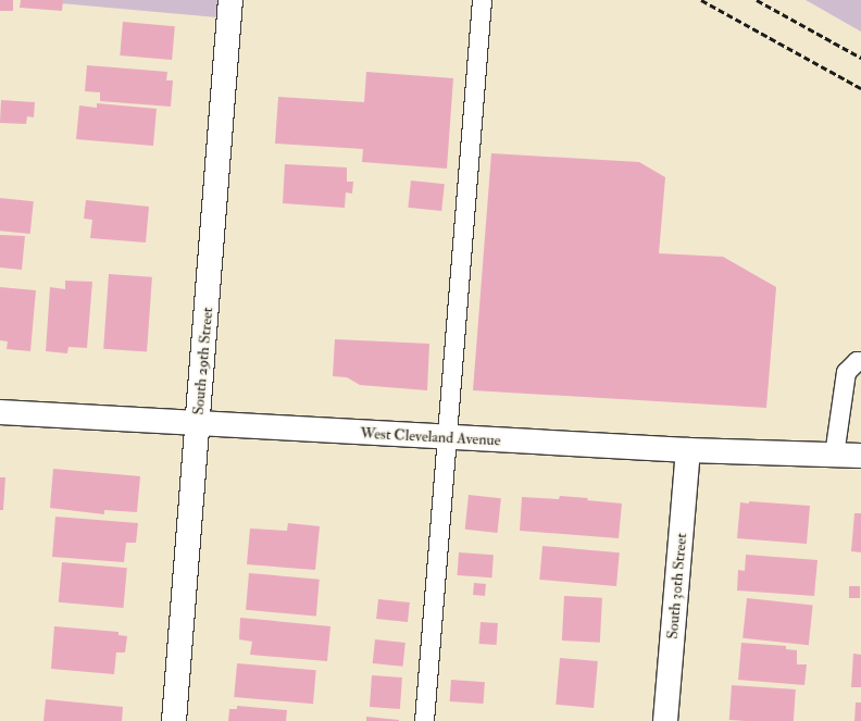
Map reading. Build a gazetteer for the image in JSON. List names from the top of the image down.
{
  "streets": {
    "street": ["South 29th Street", "West Cleveland Avenue", "South 30th Street"]
  },
  "crossings": [
    ["South 29th Street", "West Cleveland Avenue"],
    ["West Cleveland Avenue", "South 30th Street"]
  ]
}
